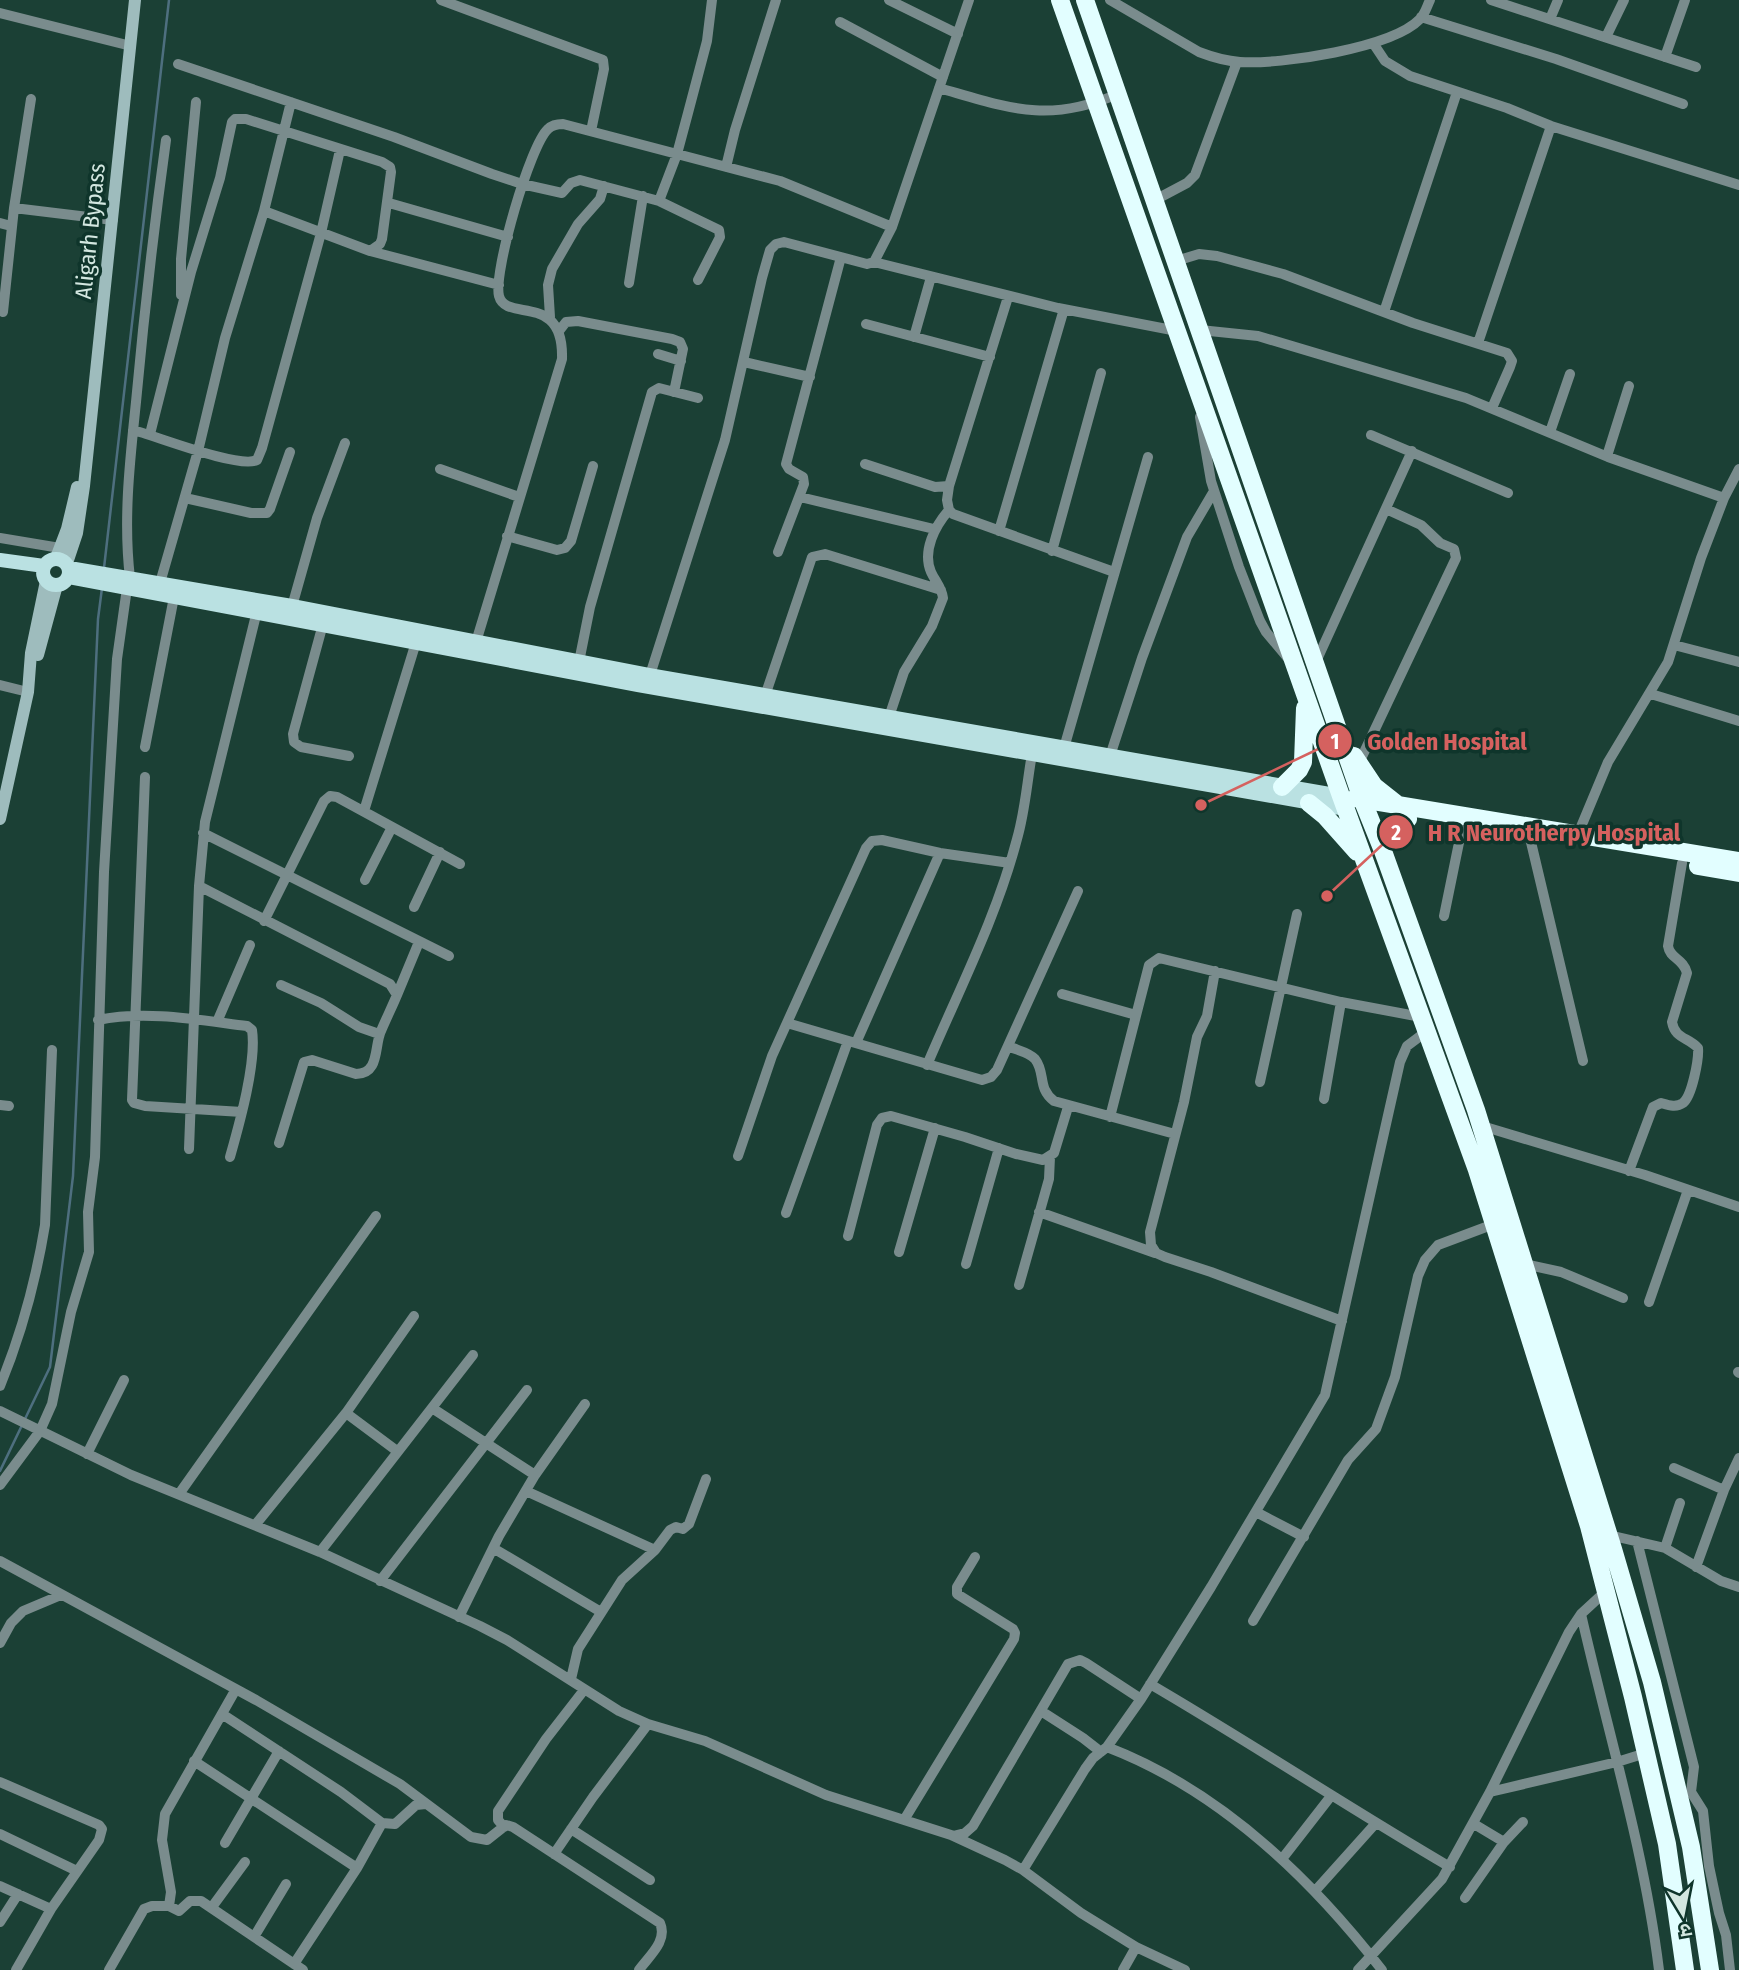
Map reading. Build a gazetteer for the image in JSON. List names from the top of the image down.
{
  "streets": {
    "main road": ["Aligarh Bypass"]
  },
  "places": ["Golden Hospital", "H R Neurotherpy Hospital"],
  "north": "bottom"
}
